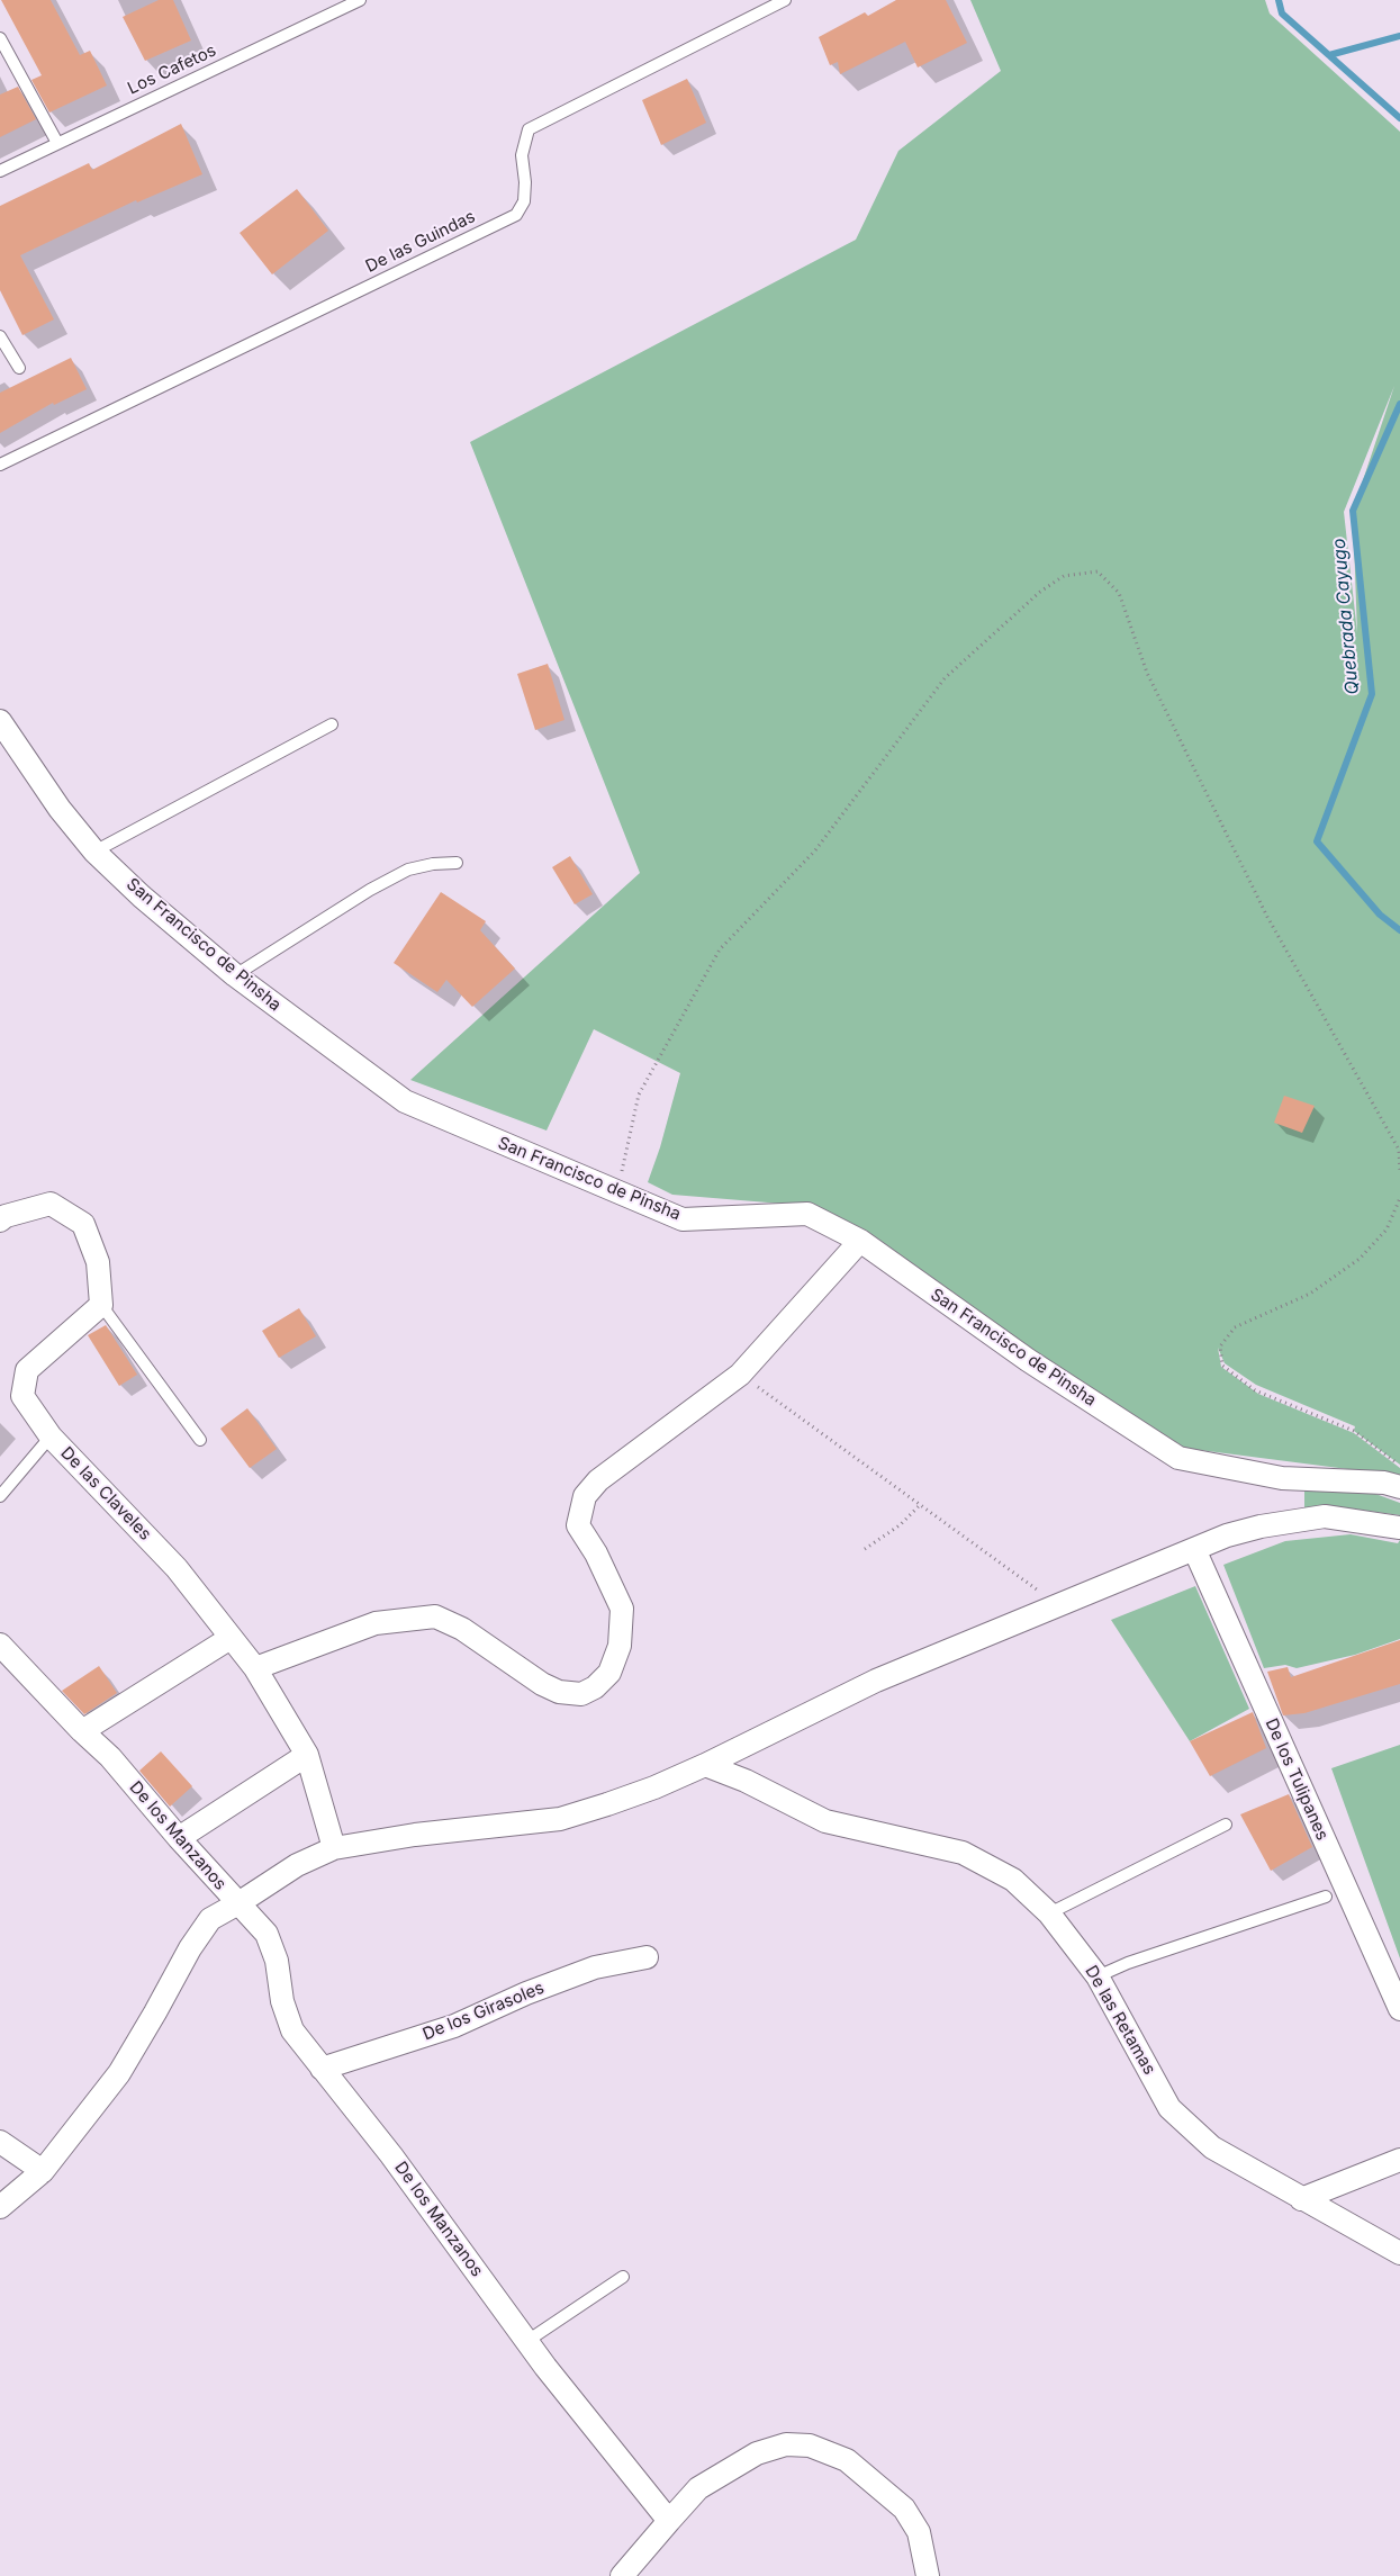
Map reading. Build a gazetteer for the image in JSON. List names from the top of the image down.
{
  "streets": {
    "street": [
      "San Francisco de Pinsha",
      "De las Claveles",
      "De los Tulipanes",
      "De los Manzanos",
      "De los Girasoles",
      "De las Retamas"
    ],
    "lane": ["Los Cafetos", "De las Guindas"]
  },
  "crossings": [
    ["De los Manzanos", "De los Girasoles"]
  ],
  "water": ["Quebrada Cayugo"]
}
